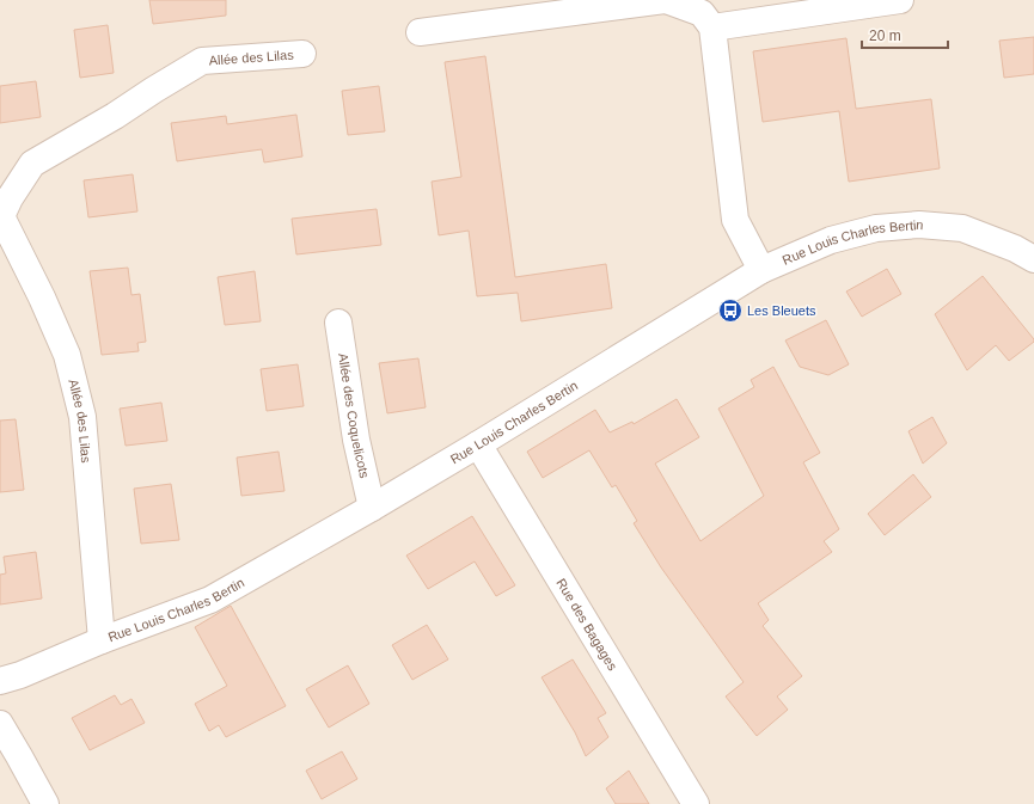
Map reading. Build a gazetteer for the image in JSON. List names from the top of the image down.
{
  "streets": {
    "street": [
      "Allée des Lilas",
      "Rue Louis Charles Bertin",
      "Allée des Coquelicots",
      "Rue des Bagages"
    ]
  },
  "crossings": [
    ["Allée des Lilas", "Rue Louis Charles Bertin"],
    ["Rue Louis Charles Bertin", "Allée des Coquelicots"],
    ["Rue Louis Charles Bertin", "Rue des Bagages"]
  ],
  "places": {
    "bus stop": ["Les Bleuets"]
  },
  "scale_bar": "20 m"
}
